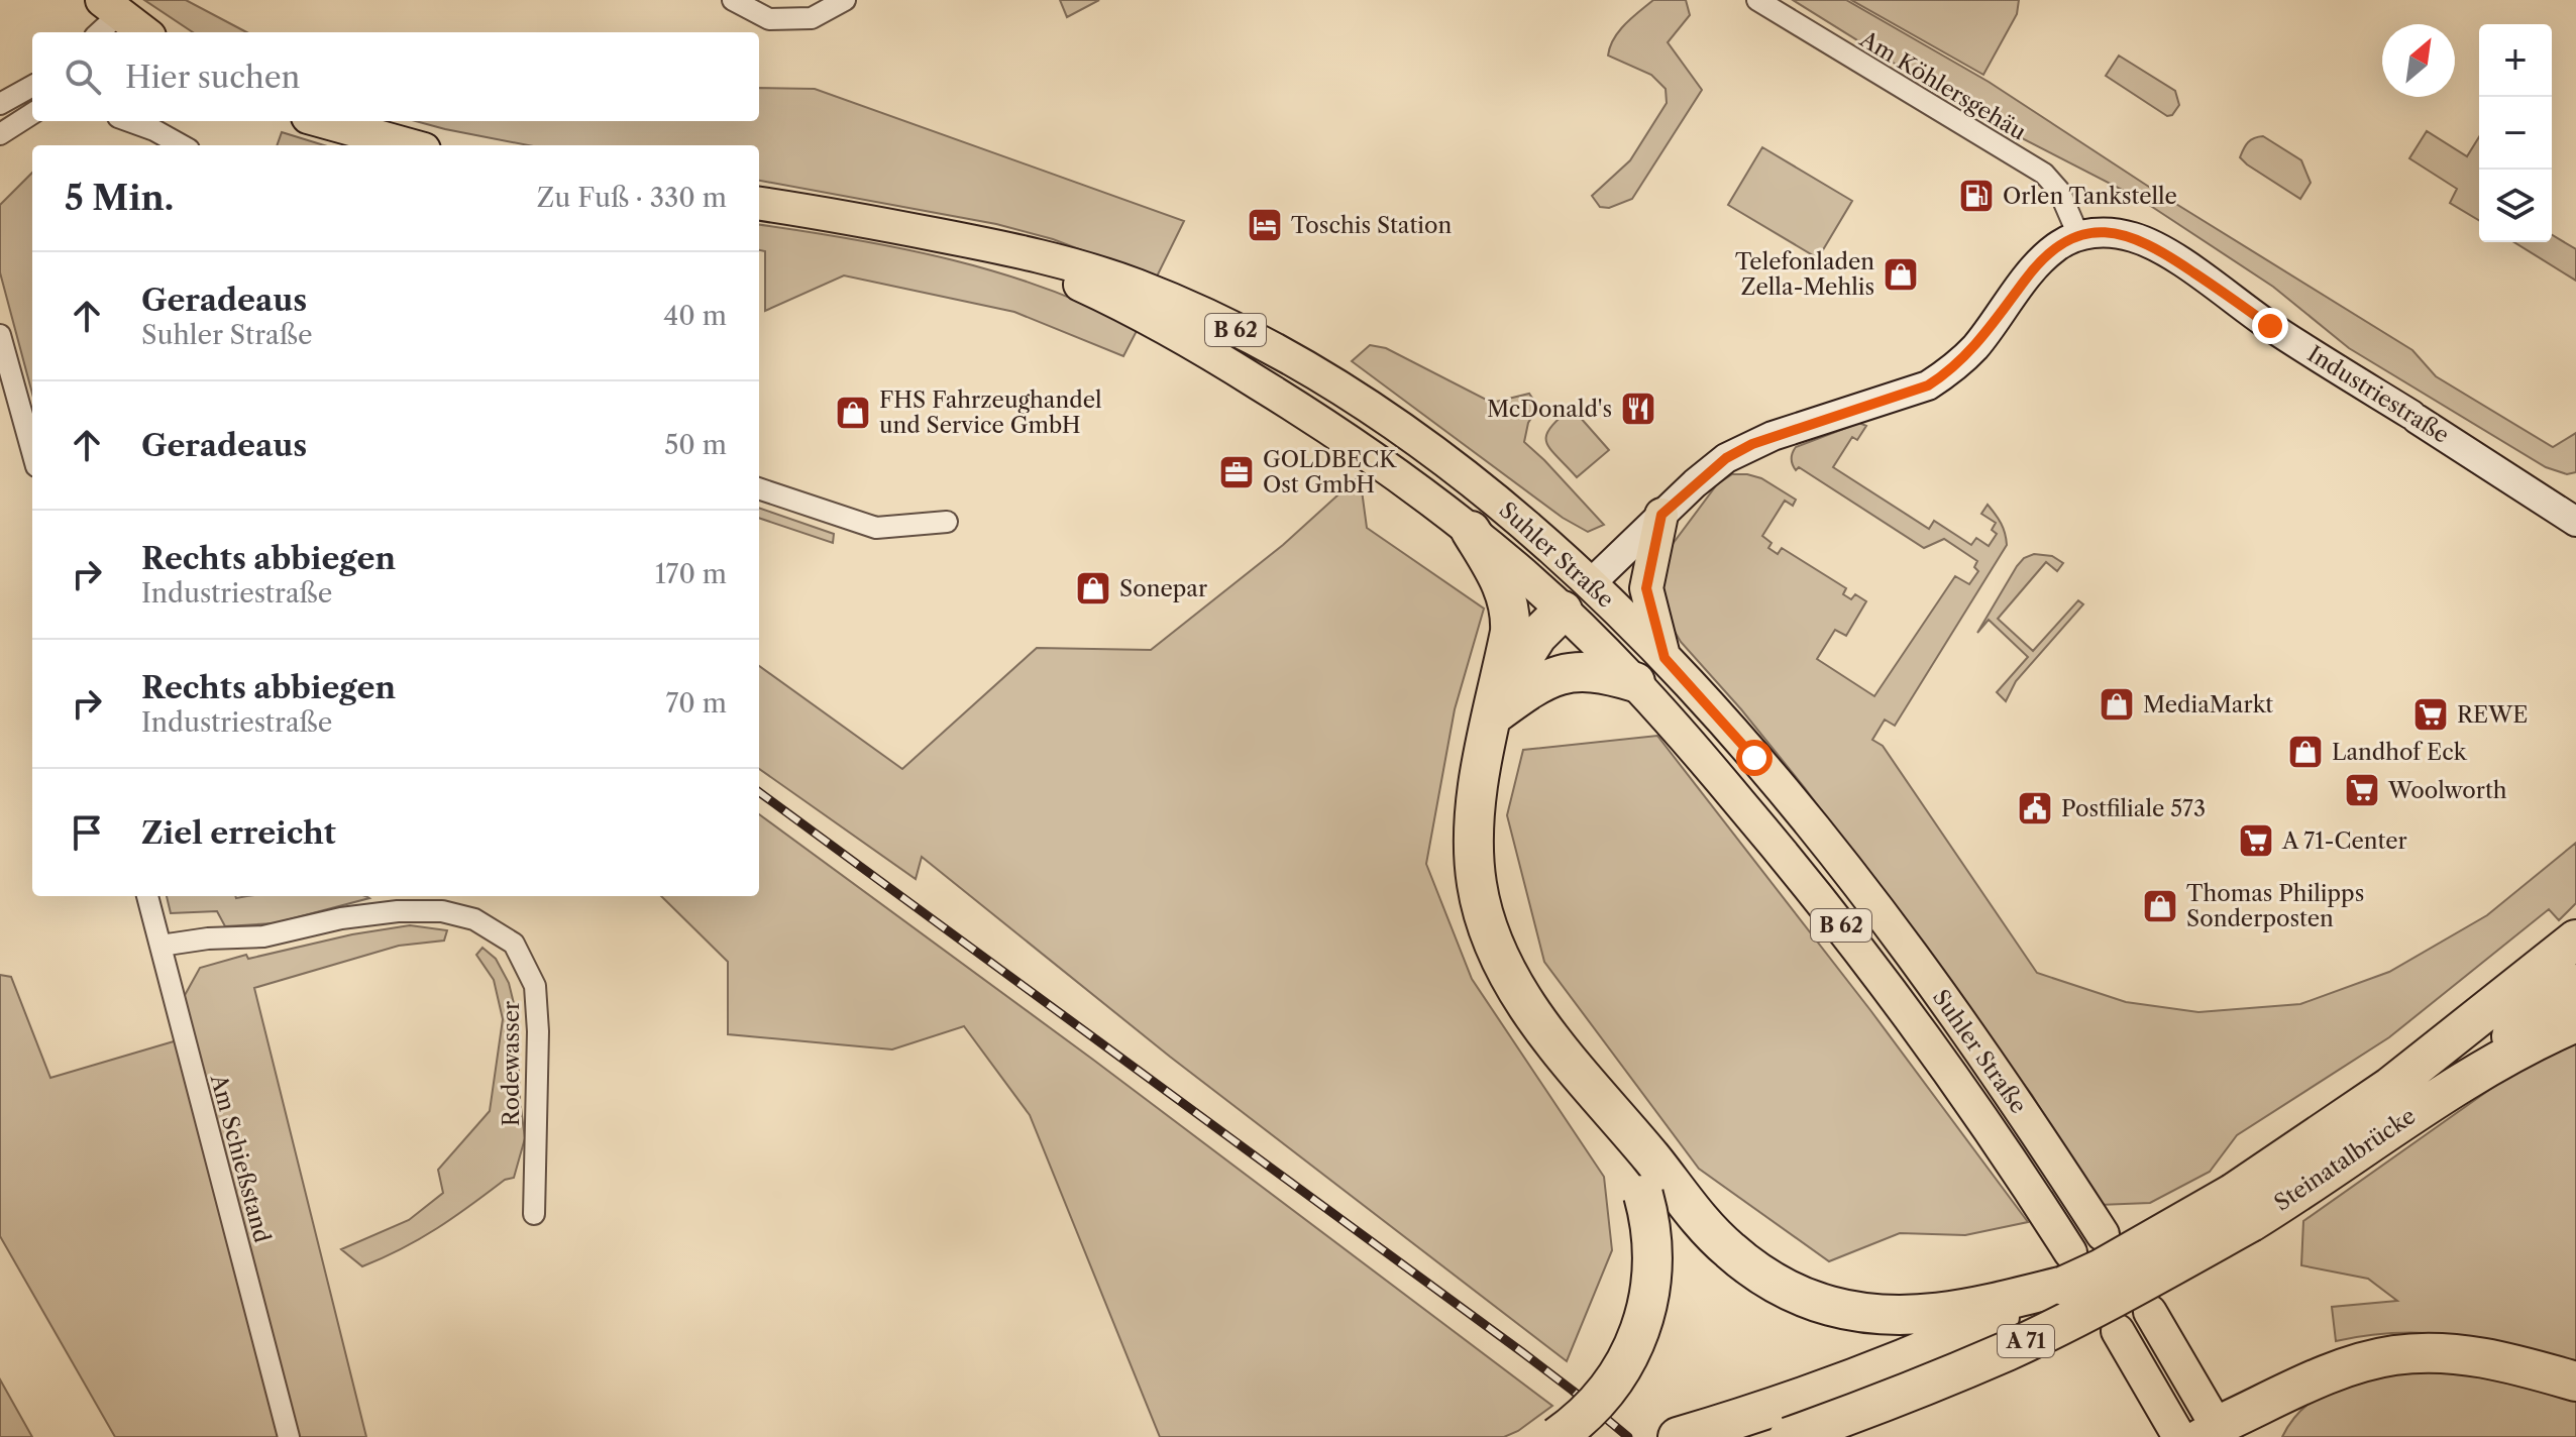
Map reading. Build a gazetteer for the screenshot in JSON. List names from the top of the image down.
{
  "streets": {
    "highway": ["Steinatalbrücke", "A 71"],
    "main road": ["B 62", "Suhler Straße"],
    "street": [
      "Am Köhlersgehäu",
      "Industriestraße",
      "Rodewasser",
      "Am Schießstand"
    ]
  },
  "crossings": [
    ["Am Köhlersgehäu", "Industriestraße"],
    ["Suhler Straße", "A 71"],
    ["Rodewasser", "Am Schießstand"],
    ["Steinatalbrücke", "A 71"]
  ],
  "places": {
    "fuel station": ["Orlen Tankstelle"],
    "hotel": ["Toschis Station"],
    "shop": [
      "Telefonladen Zella-Mehlis",
      "FHS Fahrzeughandel und Service GmbH",
      "Sonepar",
      "MediaMarkt",
      "Landhof Eck",
      "Thomas Philipps Sonderposten"
    ],
    "restaurant": ["McDonald's"],
    "office": ["GOLDBECK Ost GmbH"],
    "supermarket": ["REWE", "Woolworth", "A 71-Center"],
    "public building": ["Postfiliale 573"]
  },
  "north": "top right",
  "page": {
    "map_buttons": ["+", "−"],
    "search": "Hier suchen",
    "heading": ["5 Min.", "Zu Fuß · 330 m"],
    "list": [
      ["Geradeaus", "Suhler Straße", "40 m"],
      ["Geradeaus", "50 m"],
      ["Rechts abbiegen", "Industriestraße", "170 m"],
      ["Rechts abbiegen", "Industriestraße", "70 m"],
      "Ziel erreicht"
    ]
  }
}
